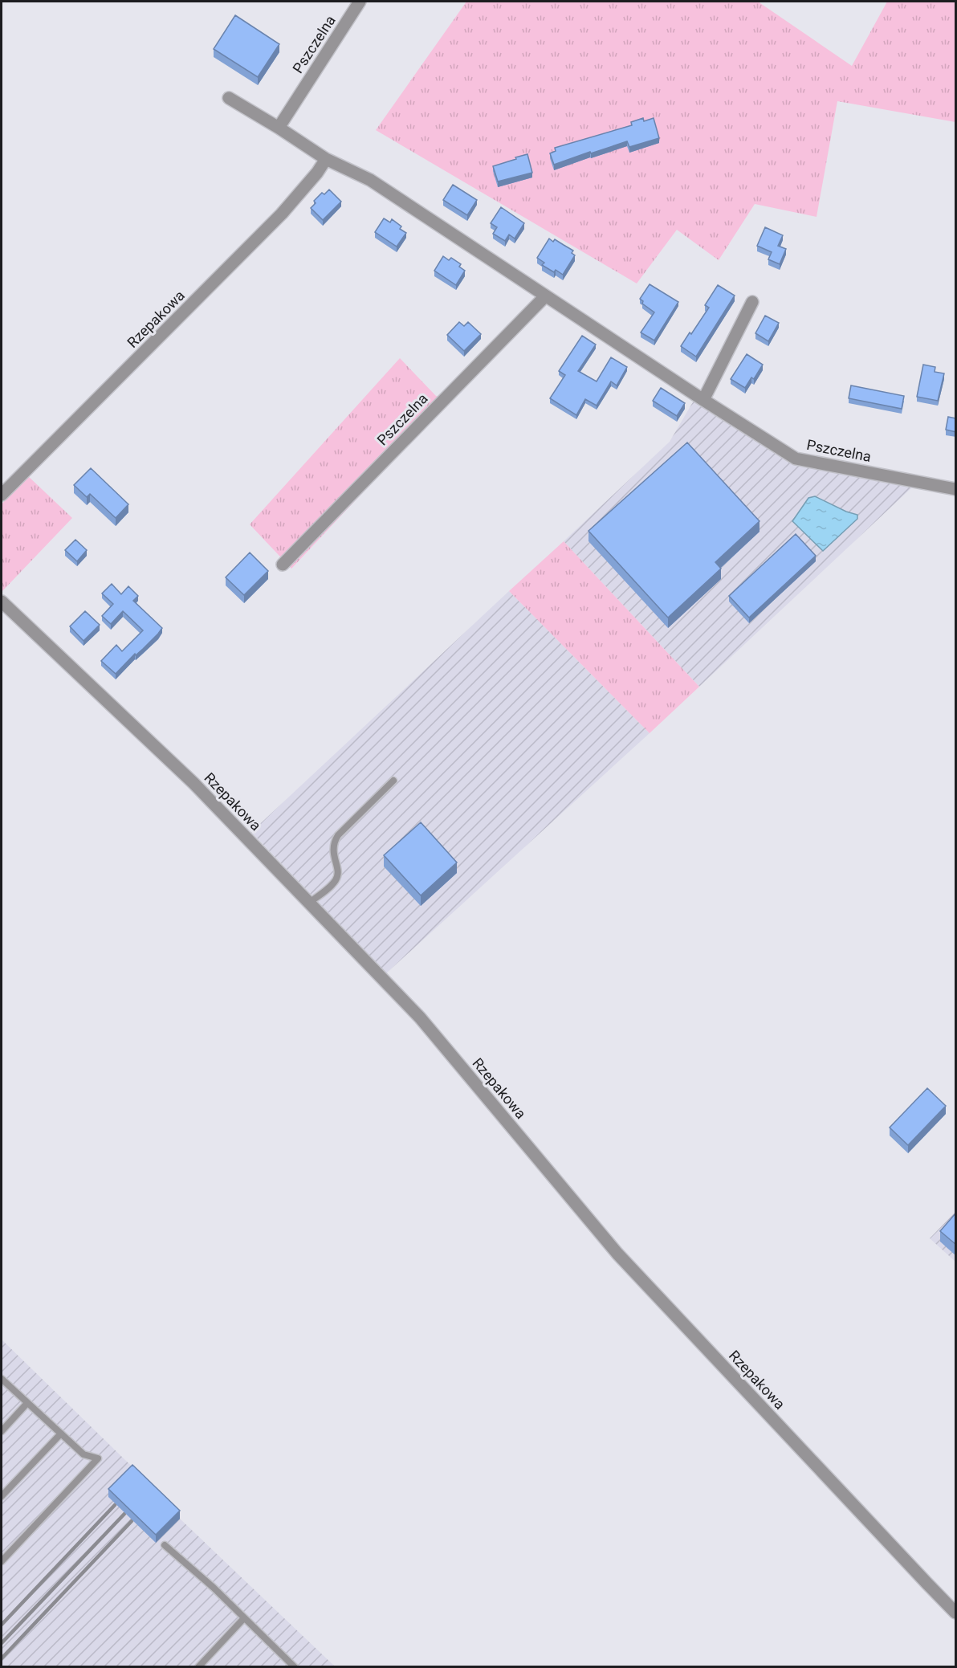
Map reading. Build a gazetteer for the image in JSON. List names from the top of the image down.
{
  "streets": {
    "street": ["Pszczelna", "Rzepakowa"]
  },
  "crossings": [
    ["Pszczelna", "Rzepakowa"]
  ]
}
